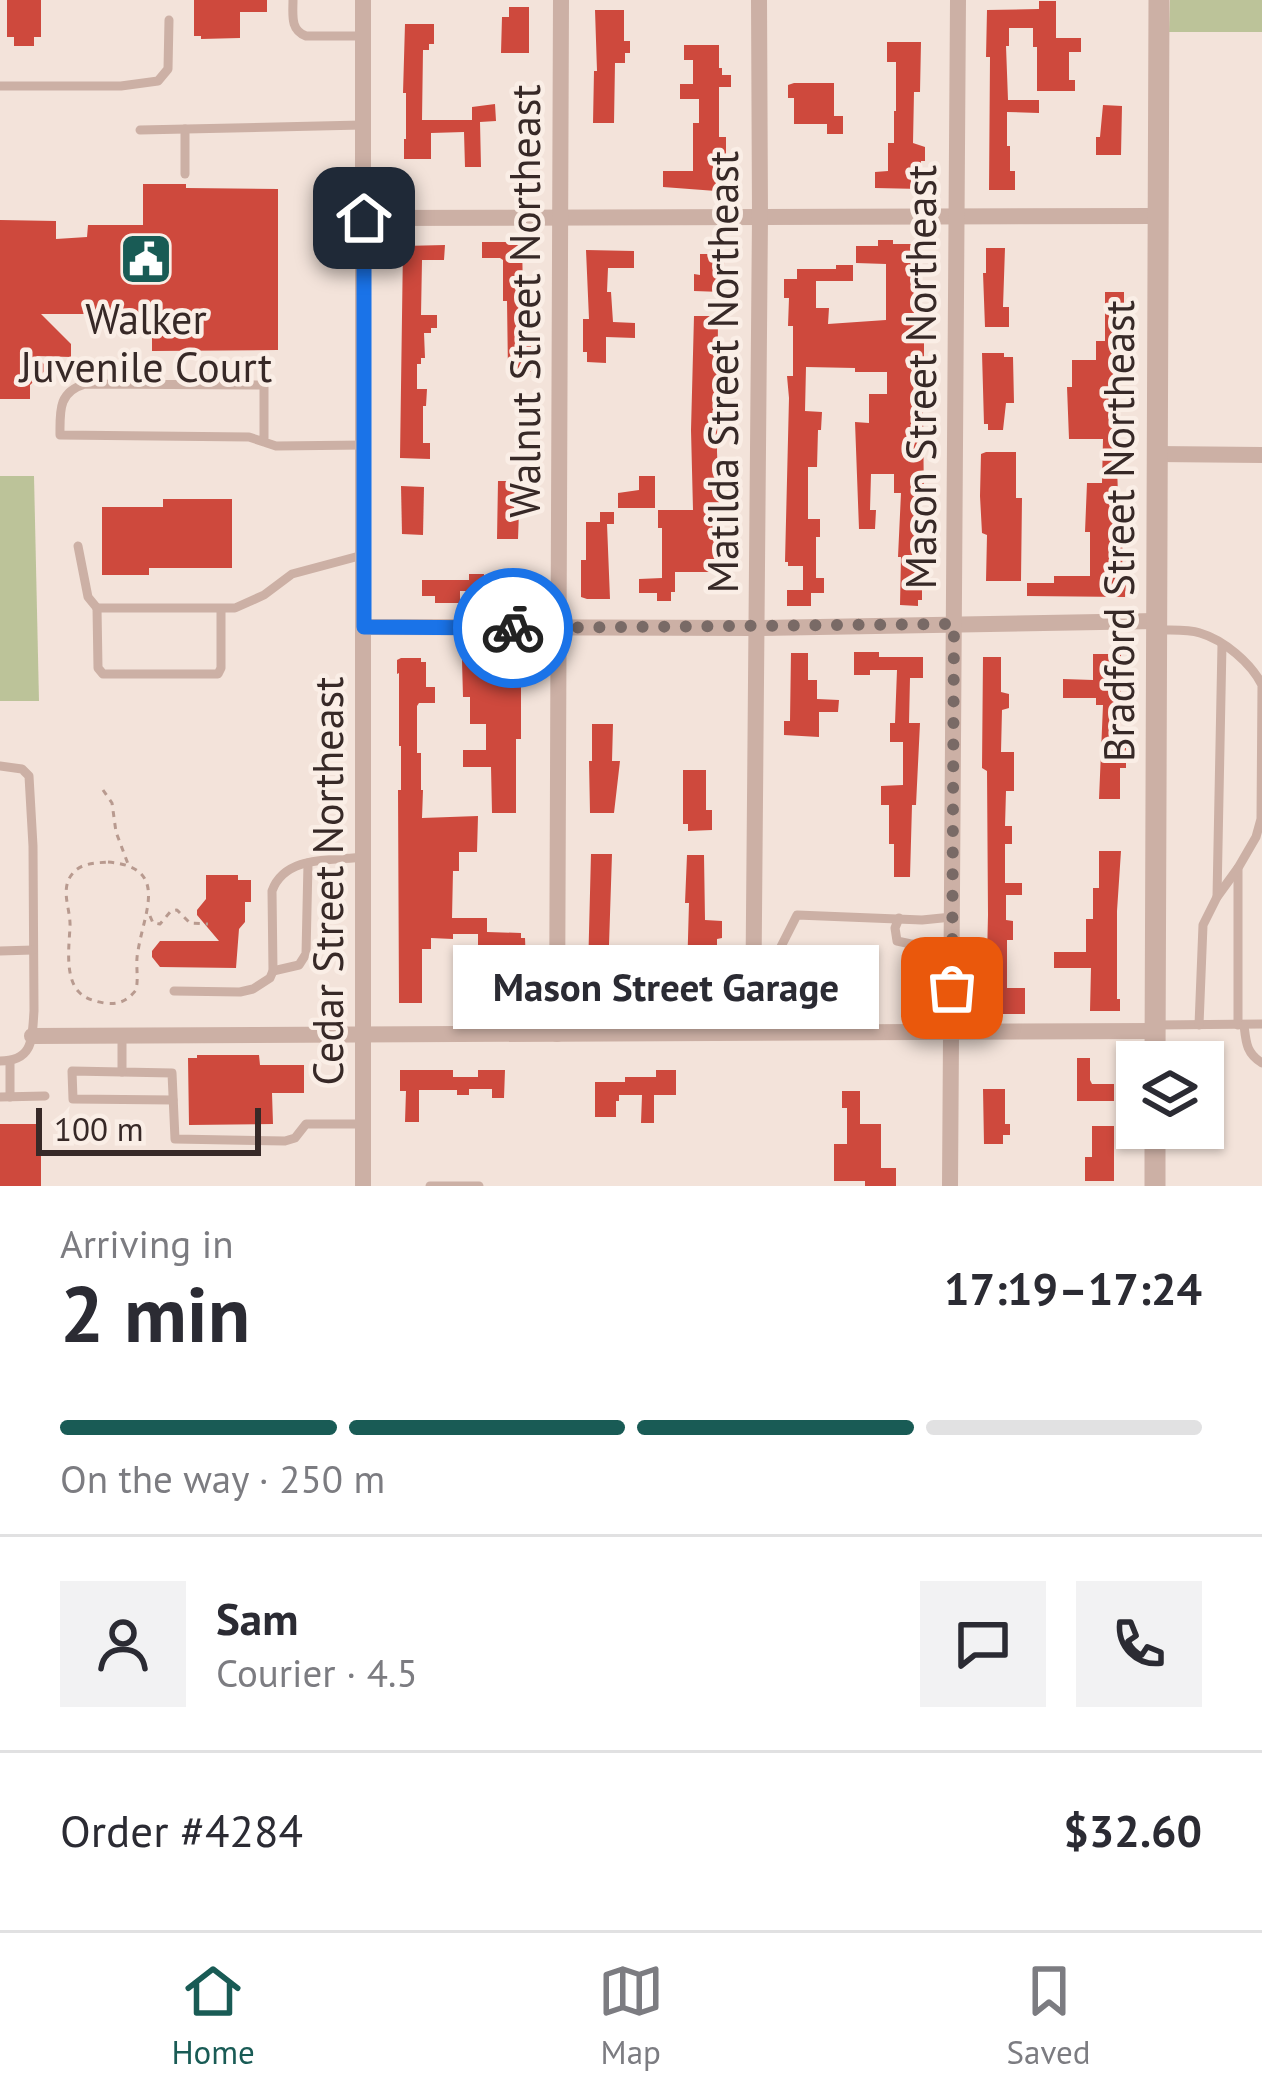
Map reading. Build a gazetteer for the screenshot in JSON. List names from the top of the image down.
{
  "streets": {
    "street": [
      "Walnut Street Northeast",
      "Matilda Street Northeast",
      "Mason Street Northeast",
      "Bradford Street Northeast",
      "Cedar Street Northeast"
    ]
  },
  "places": {
    "public building": ["Walker Juvenile Court"],
    "other": ["Mason Street Garage"]
  },
  "scale_bar": "100 m",
  "page": {
    "bubble": "Mason Street Garage",
    "scale": "100 m",
    "heading": ["2 min", "Arriving in", "17:19–17:24"],
    "panel": [
      "Sam",
      "Courier · 4.5",
      "Order #4284",
      "$32.60"
    ],
    "bar": "On the way · 250 m",
    "tabs": ["Home", "Map", "Saved"]
  }
}
